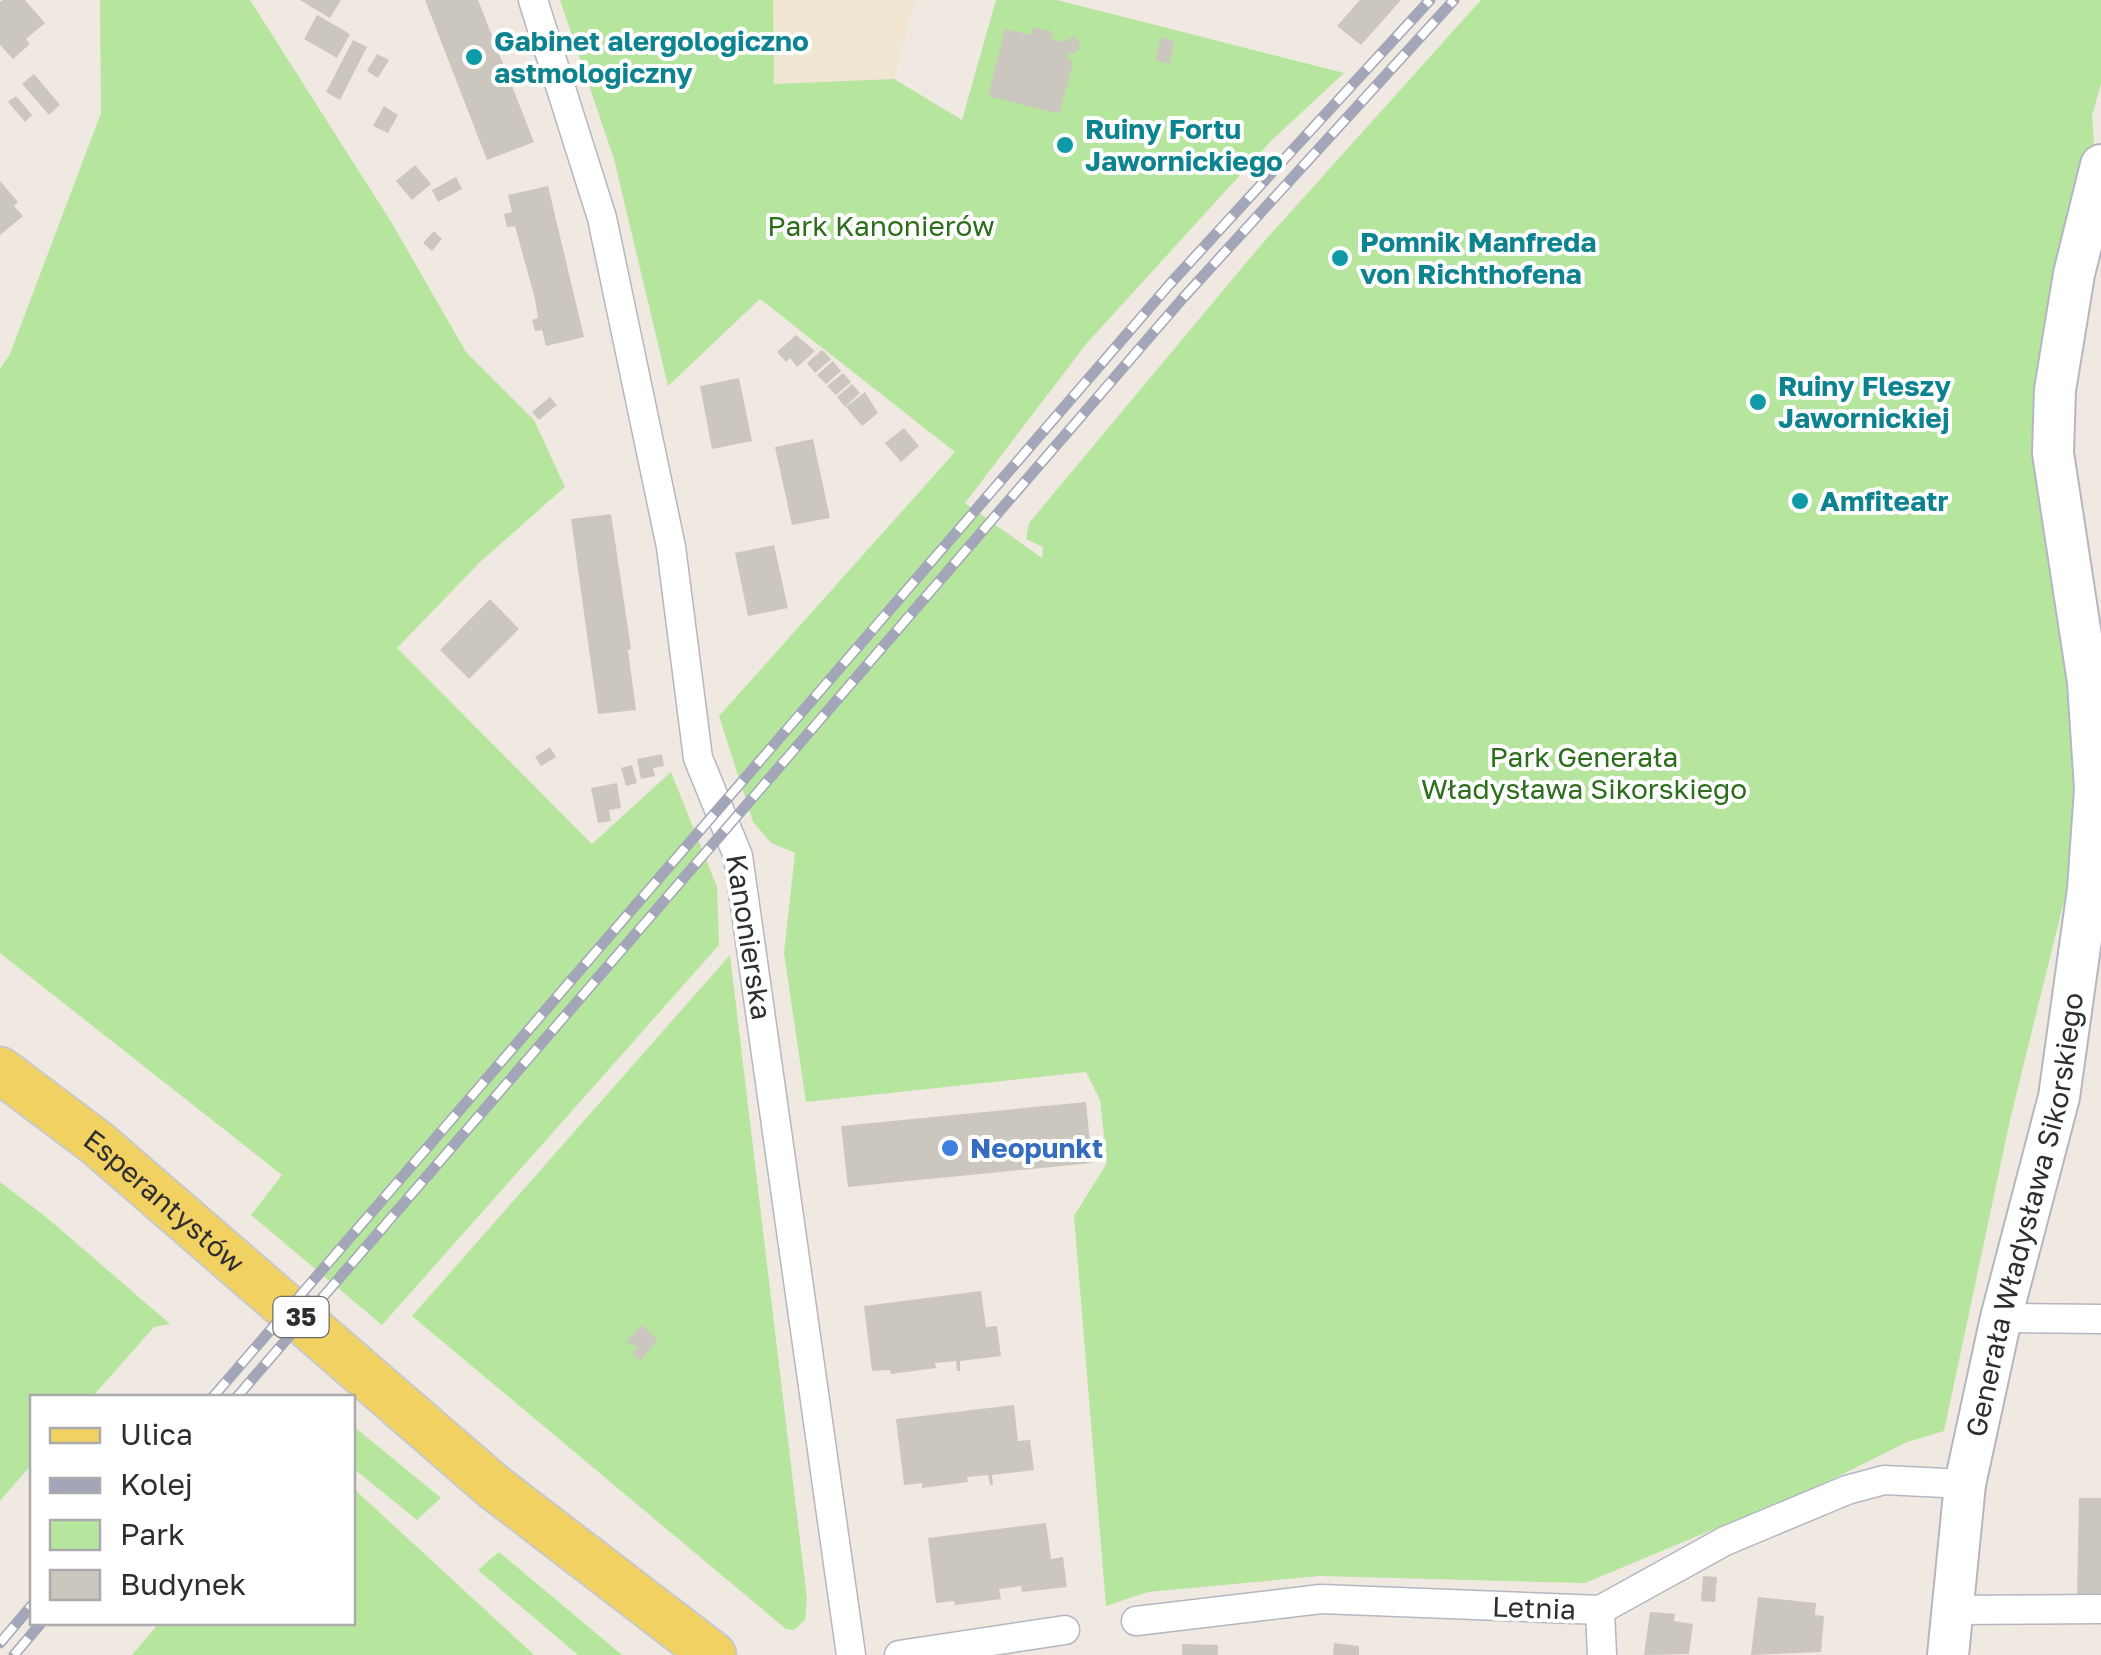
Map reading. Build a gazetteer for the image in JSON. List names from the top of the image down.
{
  "streets": {
    "main road": ["Esperantystów", "35"],
    "street": ["Kanonierska", "Generała Władysława Sikorskiego", "Letnia"]
  },
  "crossings": [
    ["Generała Władysława Sikorskiego", "Letnia"]
  ],
  "parks": ["Park Kanonierów", "Park Generała Władysława Sikorskiego"],
  "places": [
    "Gabinet alergologiczno astmologiczny",
    "Ruiny Fortu Jawornickiego",
    "Pomnik Manfreda von Richthofena",
    "Ruiny Fleszy Jawornickiej",
    "Amfiteatr",
    "Neopunkt"
  ],
  "legend": [
    "Ulica",
    "Kolej",
    "Park",
    "Budynek"
  ]
}
